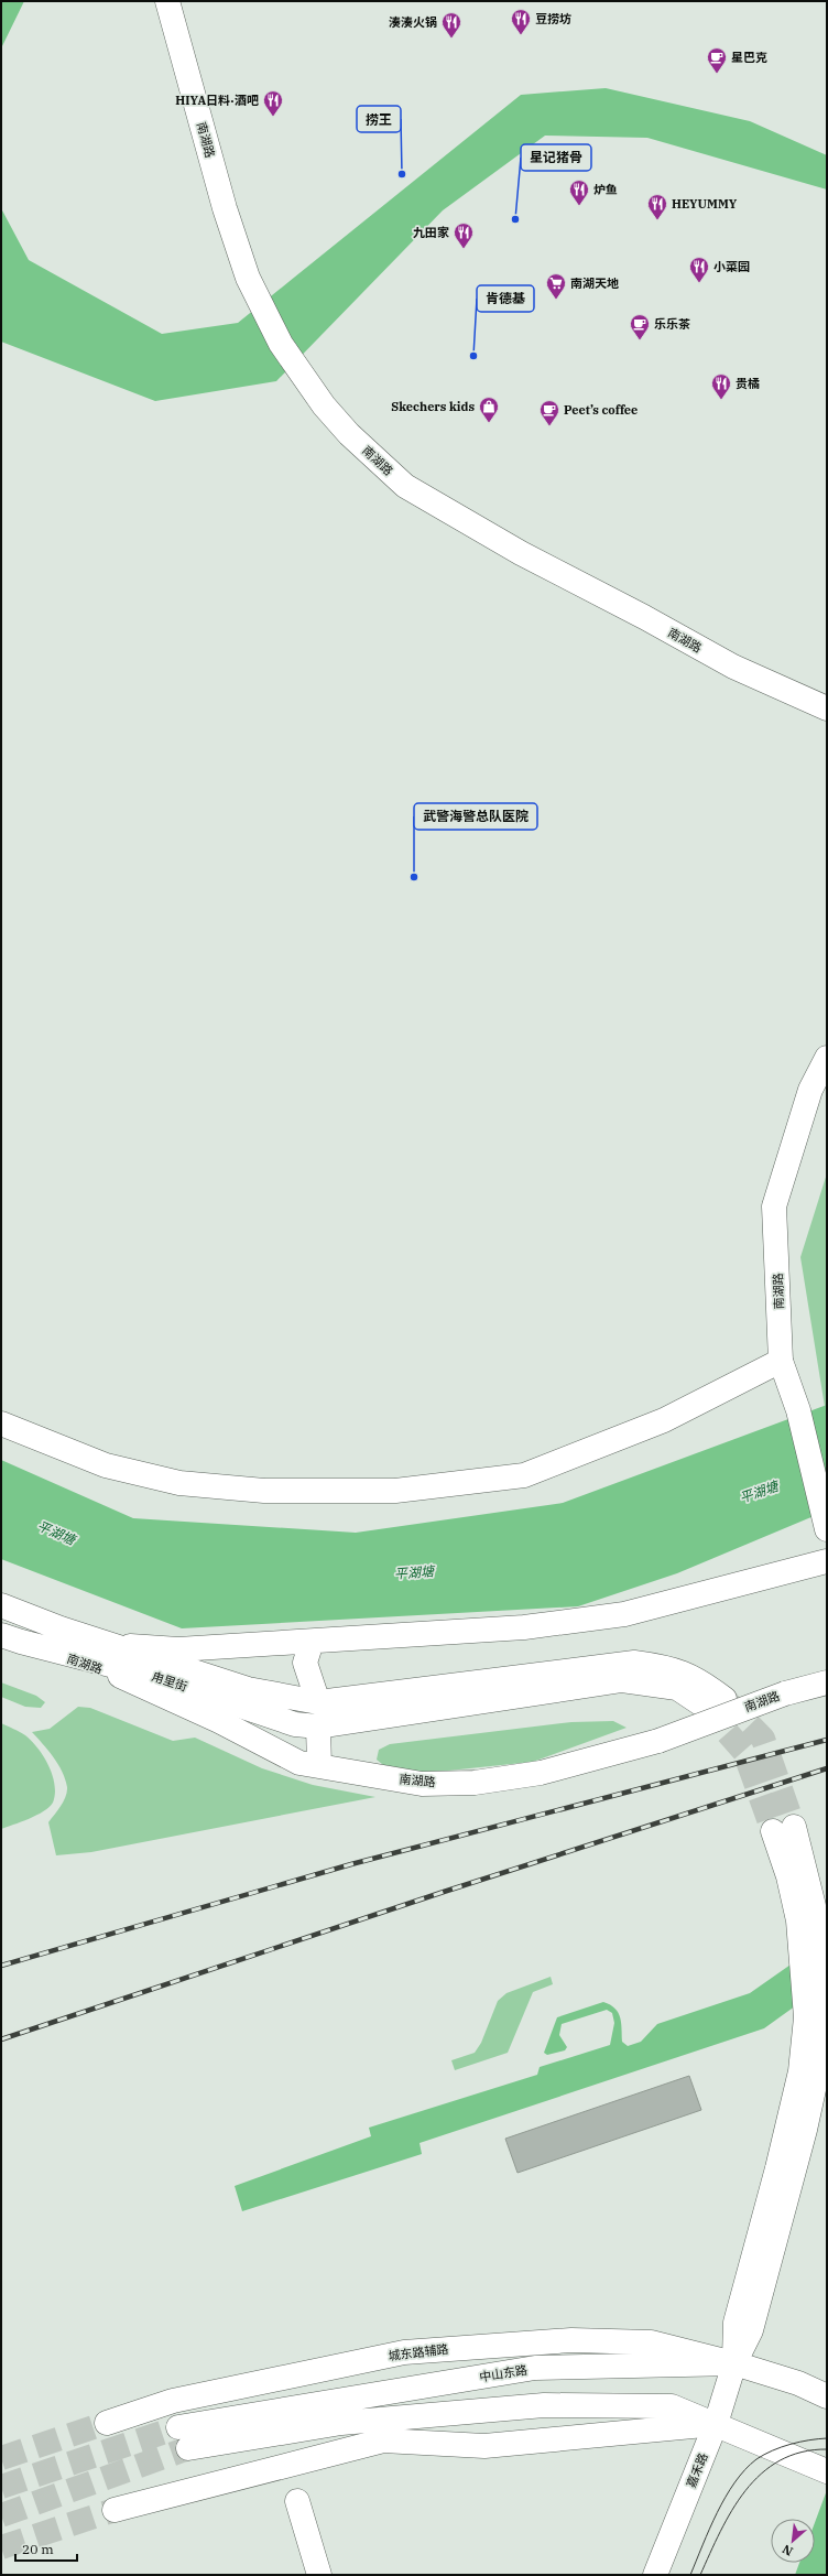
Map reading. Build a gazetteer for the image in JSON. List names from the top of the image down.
{
  "streets": {
    "street": [
      "南湖路",
      "甪里街",
      "城东路辅路",
      "中山东路",
      "嘉禾路"
    ]
  },
  "crossings": [
    ["南湖路", "甪里街"],
    ["城东路辅路", "中山东路"],
    ["城东路辅路", "嘉禾路"],
    ["中山东路", "嘉禾路"]
  ],
  "water": ["平湖塘"],
  "places": {
    "restaurant": [
      "豆捞坊",
      "湊湊火锅",
      "HIYA日料·酒吧",
      "炉鱼",
      "HEYUMMY",
      "九田家",
      "小菜园",
      "贵橘"
    ],
    "cafe": ["星巴克", "乐乐茶", "Peet’s coffee"],
    "other": [
      "捞王",
      "星记猪骨",
      "肯德基",
      "武警海警总队医院"
    ],
    "supermarket": ["南湖天地"],
    "shop": ["Skechers kids"]
  },
  "scale_bar": "20 m",
  "north": "bottom left"
}
